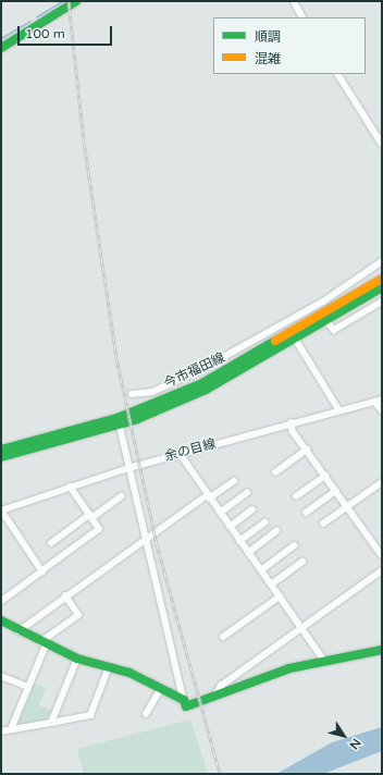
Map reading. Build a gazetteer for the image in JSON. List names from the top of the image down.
{
  "streets": {
    "main road": ["今市福田線"],
    "street": ["余の目線"]
  },
  "legend": ["順調", "混雑"],
  "scale_bar": "100 m",
  "north": "bottom right"
}
